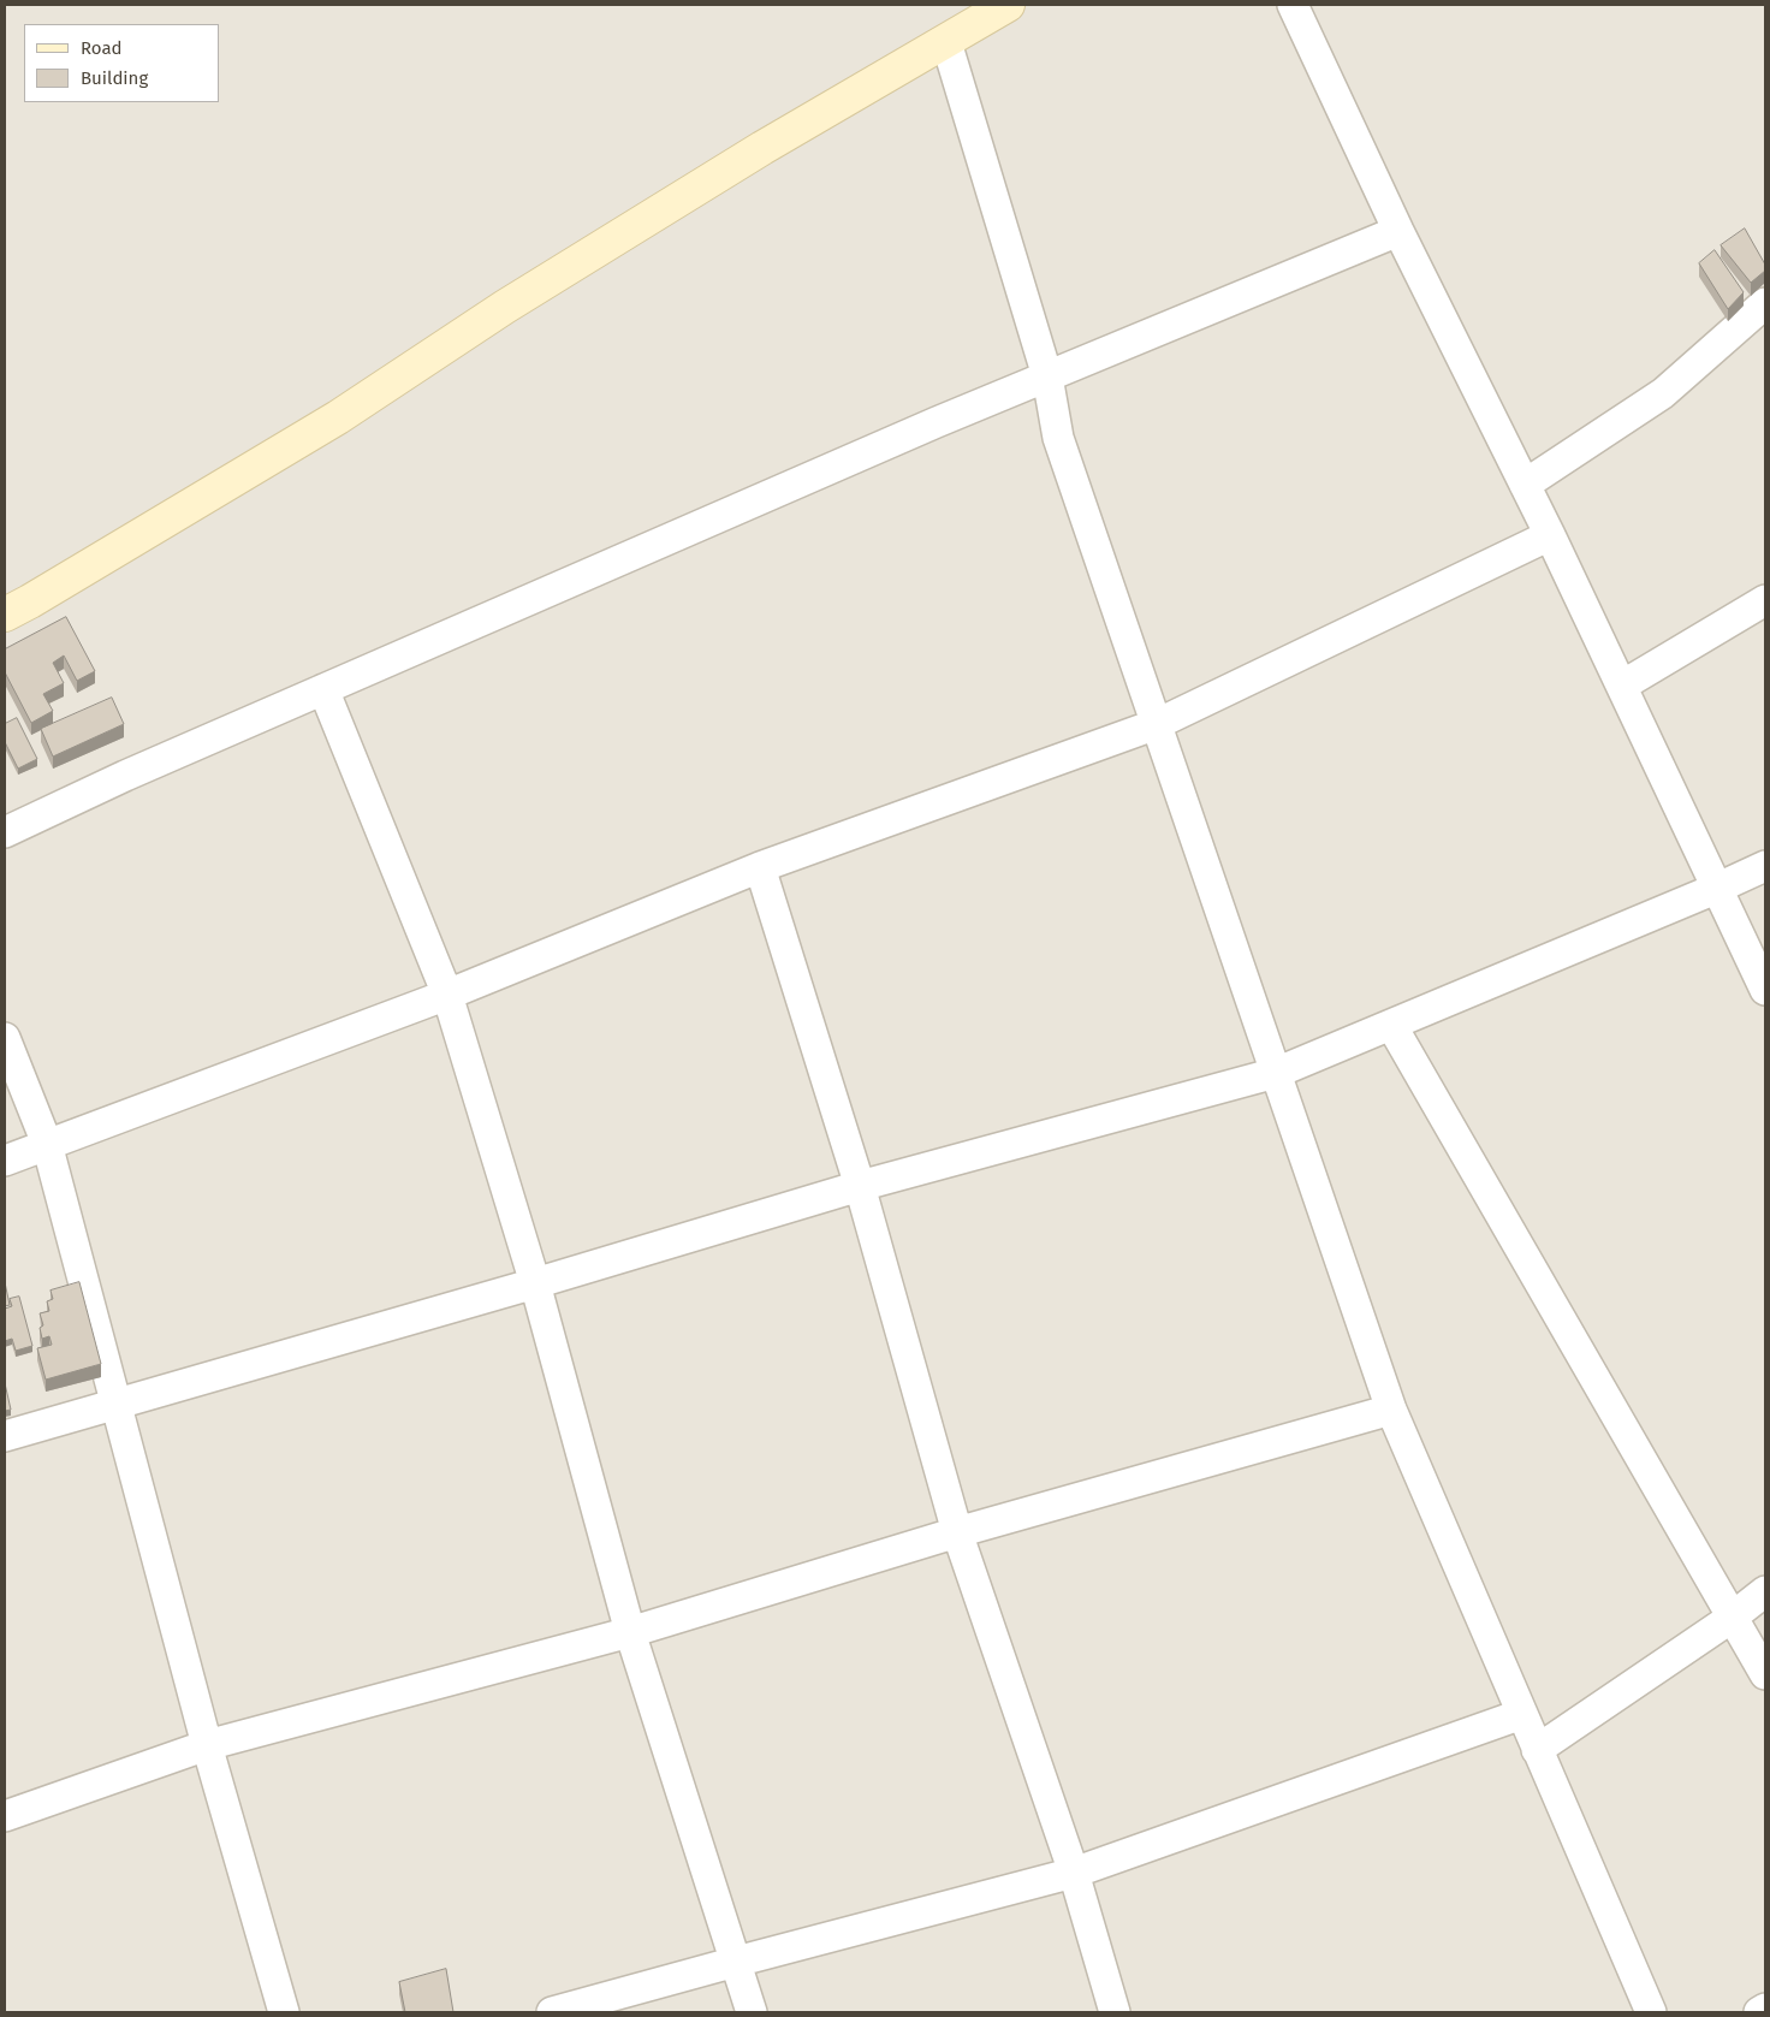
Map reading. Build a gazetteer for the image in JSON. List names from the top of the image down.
{
  "legend": ["Road", "Building"]
}
